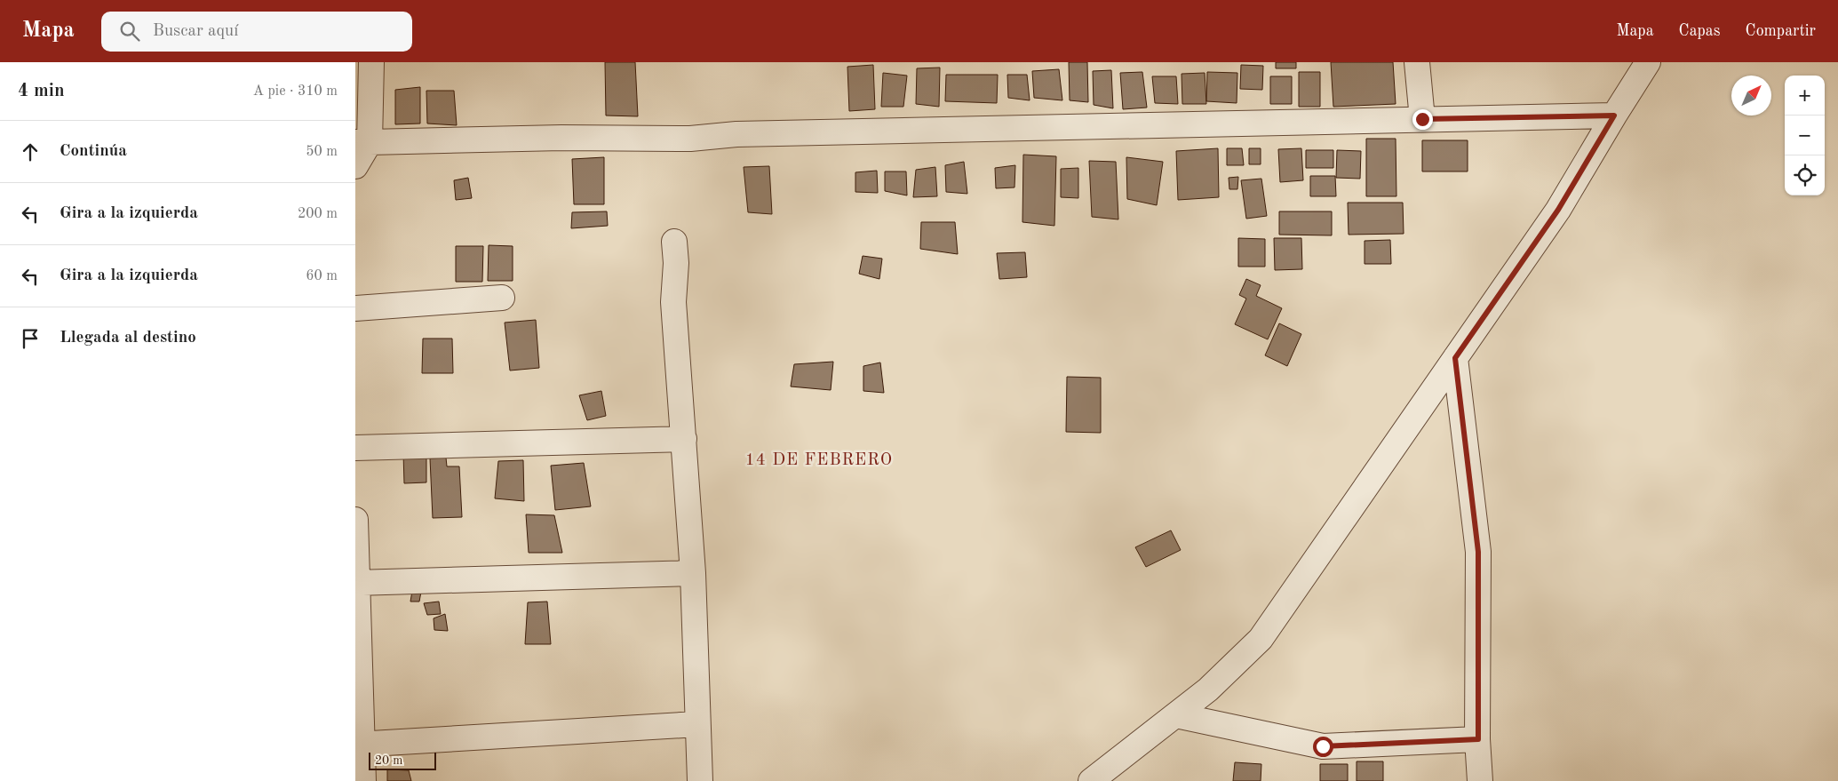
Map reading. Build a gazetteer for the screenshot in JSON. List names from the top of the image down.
{
  "districts": ["14 DE FEBRERO"],
  "scale_bar": "20 m",
  "north": "top right",
  "page": {
    "header": "Mapa",
    "search": "Buscar aquí",
    "nav": ["Mapa", "Capas", "Compartir"],
    "heading": ["4 min", "A pie · 310 m"],
    "map_buttons": ["+", "−"],
    "list": [
      ["Continúa", "50 m"],
      ["Gira a la izquierda", "200 m"],
      ["Gira a la izquierda", "60 m"],
      "Llegada al destino"
    ],
    "scale": "20 m"
  }
}
